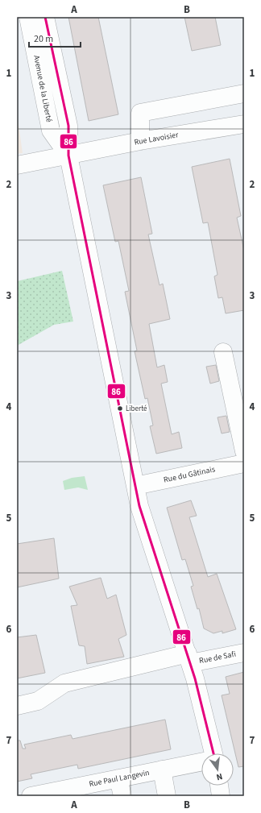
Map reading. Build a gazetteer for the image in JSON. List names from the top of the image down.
{
  "streets": {
    "street": [
      "Avenue de la Liberté",
      "Rue Lavoisier",
      "Rue du Gâtinais",
      "Rue de Safi",
      "Rue Paul Langevin"
    ]
  },
  "crossings": [
    ["Avenue de la Liberté", "Rue Lavoisier"],
    ["Avenue de la Liberté", "Rue du Gâtinais"],
    ["Avenue de la Liberté", "Rue de Safi"]
  ],
  "places": ["Liberté"],
  "lines": ["transit line 86"],
  "scale_bar": "20 m",
  "north": "bottom",
  "grid": {
    "columns": ["A", "B"],
    "rows": [
      "1",
      "2",
      "3",
      "4",
      "5",
      "6",
      "7"
    ]
  }
}
